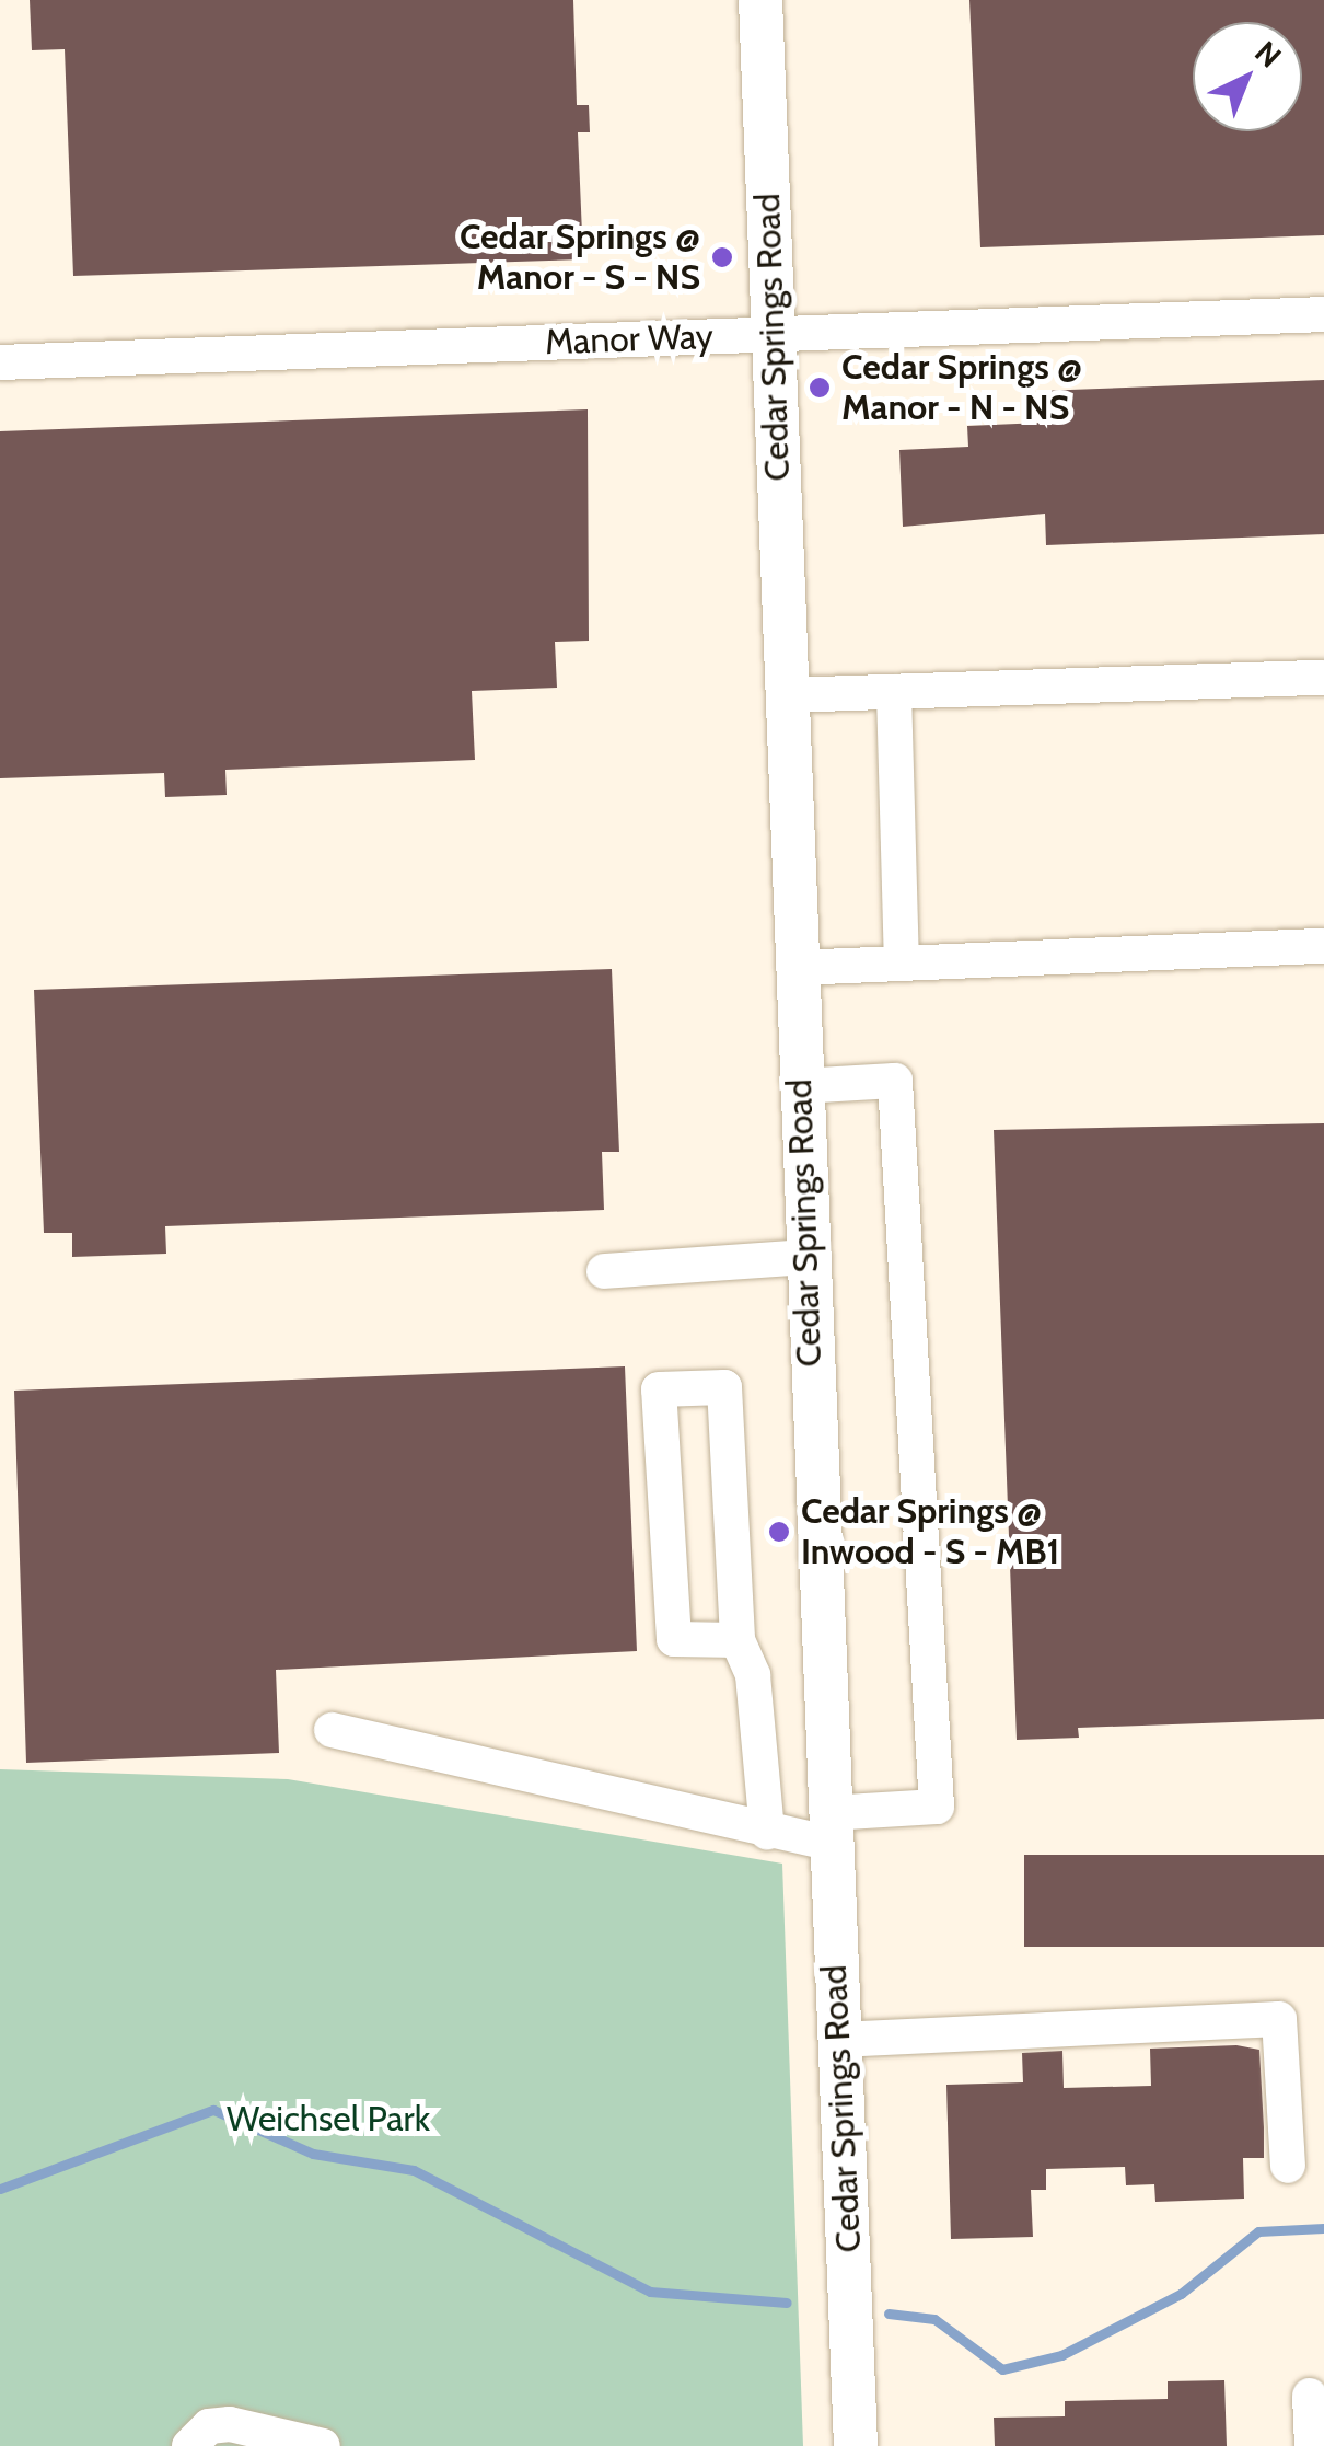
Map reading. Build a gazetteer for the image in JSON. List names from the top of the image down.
{
  "streets": {
    "main road": ["Cedar Springs Road"],
    "street": ["Manor Way"]
  },
  "crossings": [
    ["Cedar Springs Road", "Manor Way"]
  ],
  "parks": ["Weichsel Park"],
  "places": ["Cedar Springs @ Manor - S - NS", "Cedar Springs @ Manor - N - NS", "Cedar Springs @ Inwood - S - MB1"],
  "north": "top right"
}
